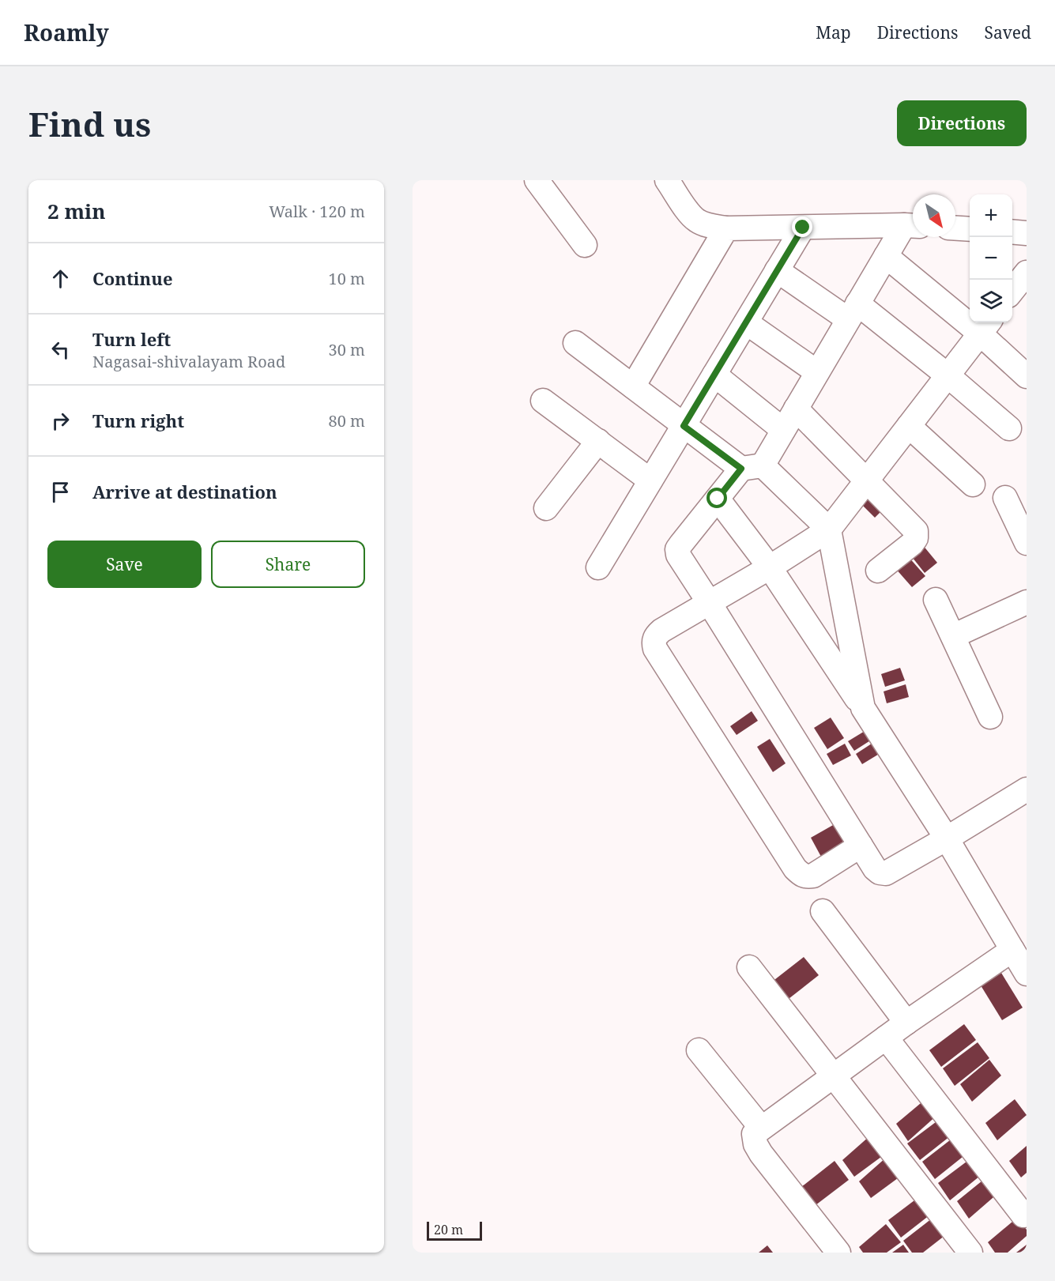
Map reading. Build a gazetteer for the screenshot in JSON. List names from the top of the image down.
{
  "scale_bar": "20 m",
  "north": "bottom right",
  "page": {
    "header": "Roamly",
    "nav": ["Map", "Directions", "Saved"],
    "buttons": [
      "Directions",
      ["Save", "Share"]
    ],
    "title": "Find us",
    "heading": ["2 min", "Walk · 120 m"],
    "map_buttons": ["+", "−"],
    "list": [
      ["Continue", "10 m"],
      ["Turn left", "Nagasai-shivalayam Road", "30 m"],
      ["Turn right", "80 m"],
      "Arrive at destination"
    ],
    "scale": "20 m"
  }
}
